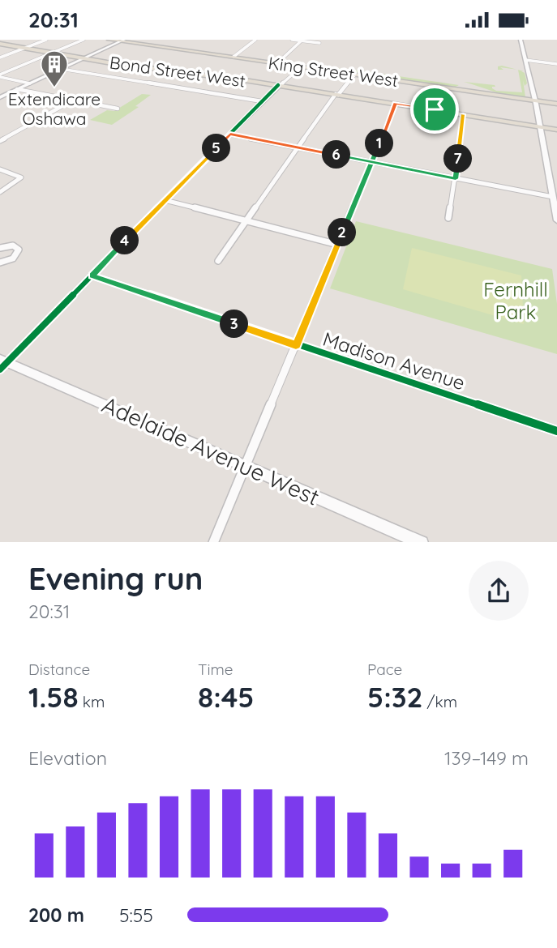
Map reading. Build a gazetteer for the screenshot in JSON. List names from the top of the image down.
{
  "streets": {
    "main road": ["Bond Street West", "King Street West", "Adelaide Avenue West"],
    "street": ["Madison Avenue"]
  },
  "parks": ["Fernhill Park"],
  "places": {
    "building": ["Extendicare Oshawa"]
  },
  "page": {
    "status": "20:31",
    "pins": [
      "1",
      "5",
      "6",
      "7",
      "2",
      "4",
      "3"
    ],
    "heading": ["Evening run", "20:31"],
    "stats": [
      ["Distance", "1.58 km"],
      ["Time", "8:45"],
      ["Pace", "5:32 /km"]
    ],
    "chart": ["Elevation", "139–149 m"],
    "list": [
      {
        "name": "200 m",
        "note": "5:55"
      }
    ]
  }
}
